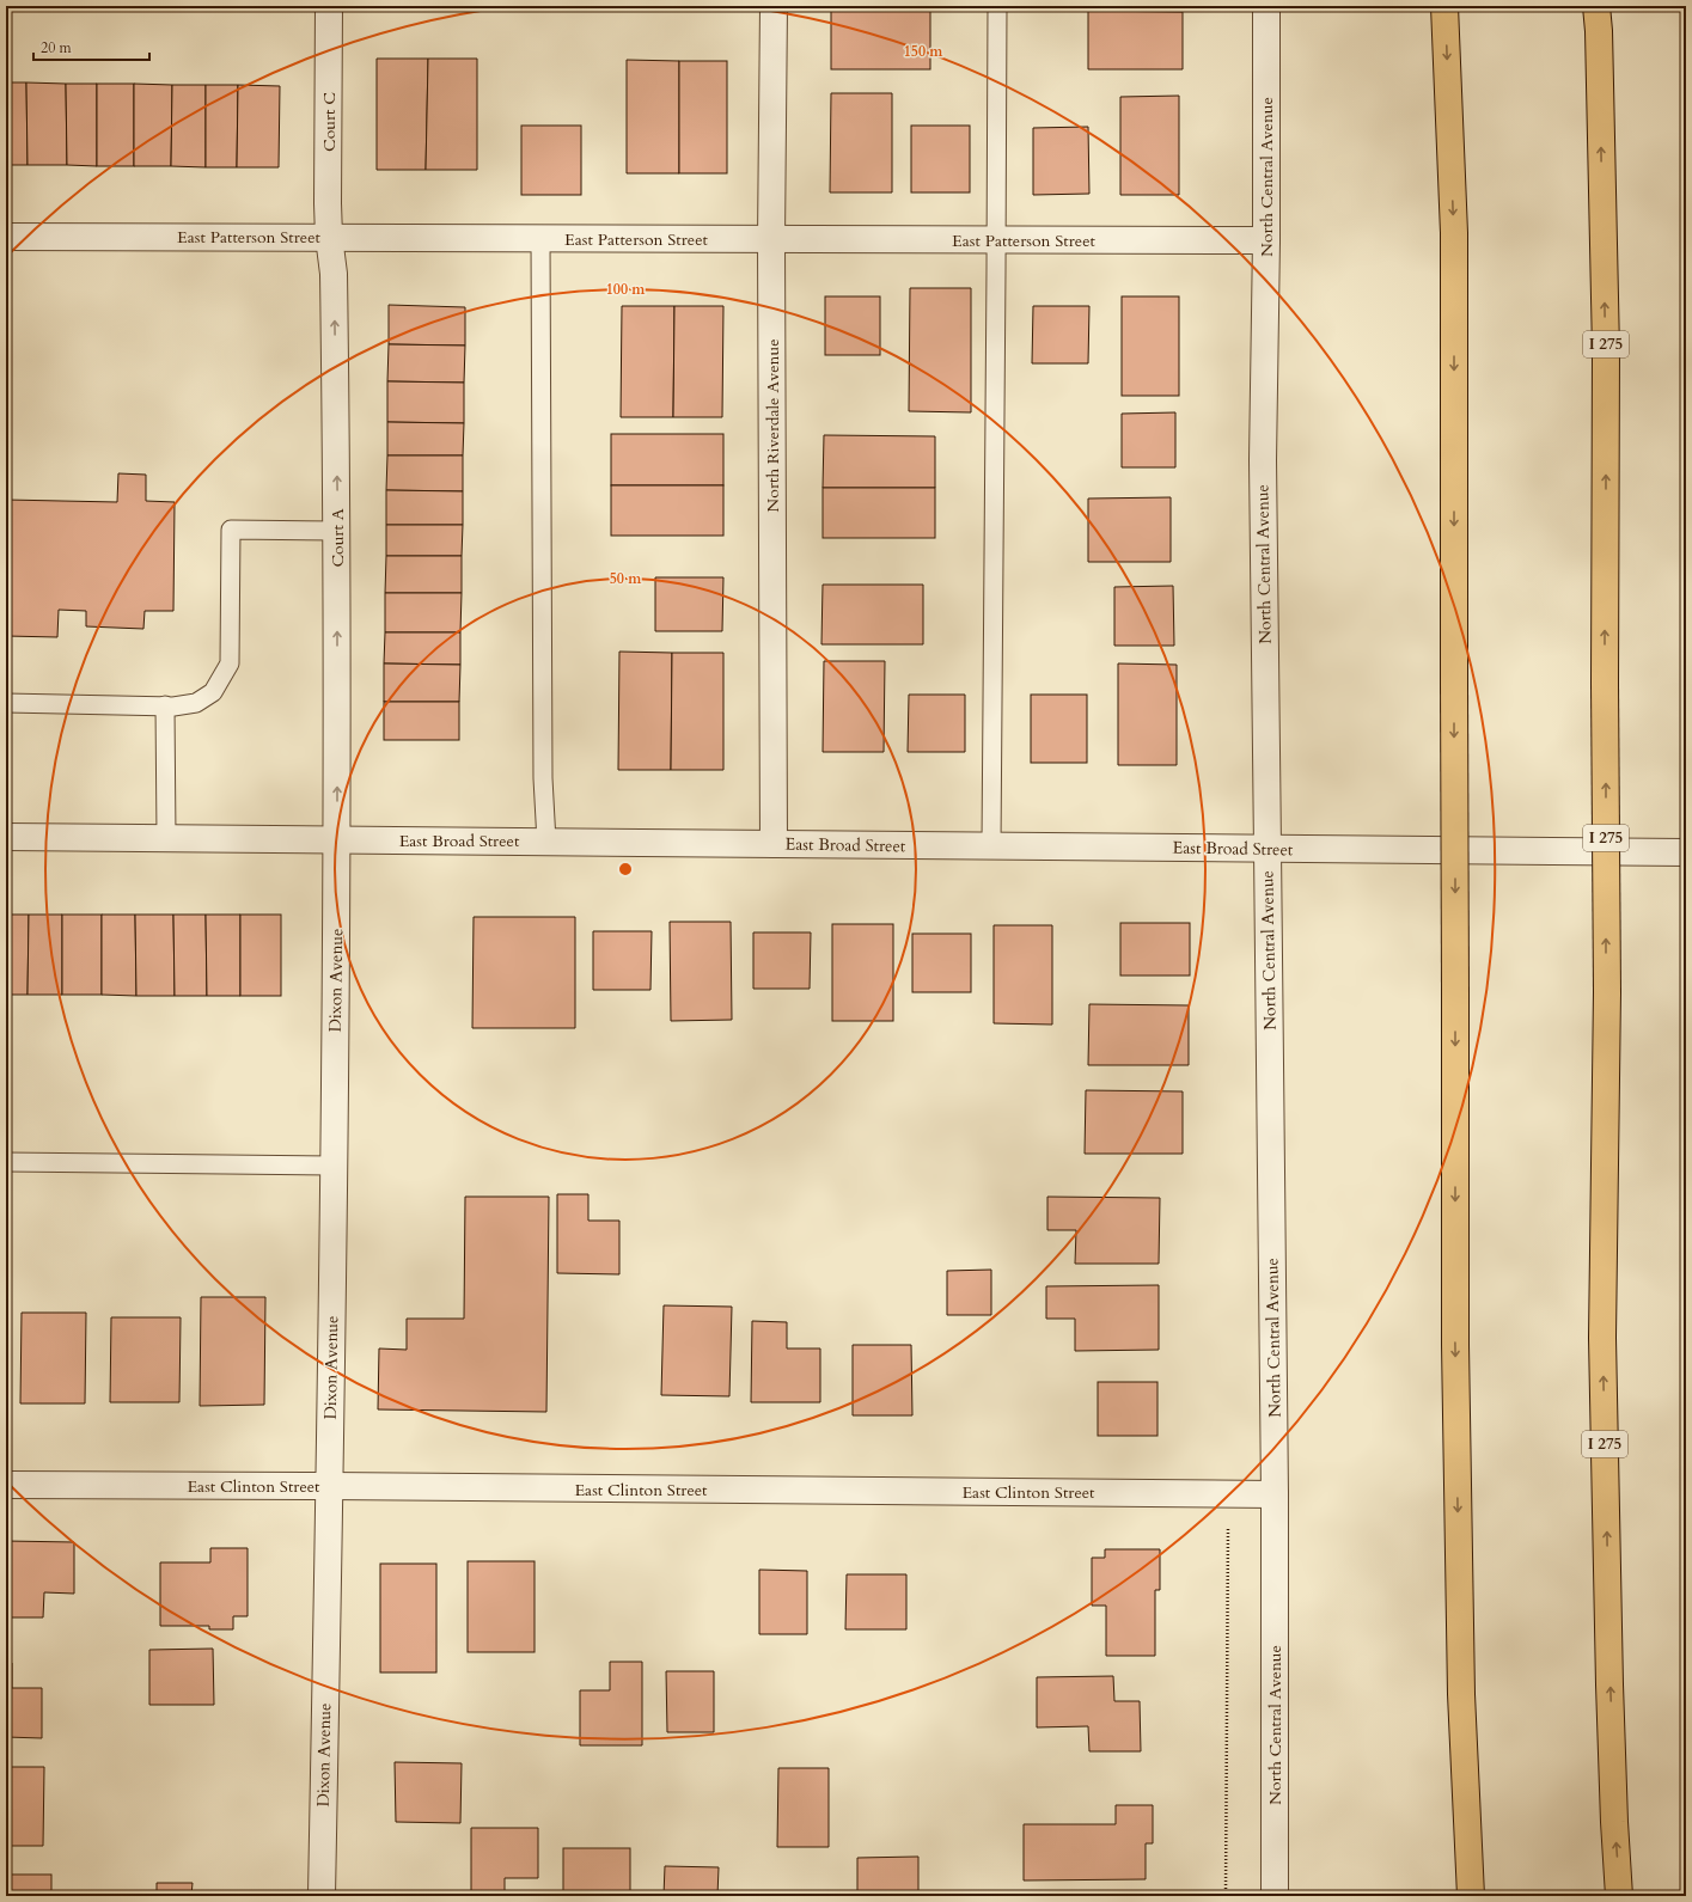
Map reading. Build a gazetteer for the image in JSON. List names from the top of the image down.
{
  "streets": {
    "highway": ["I 275"],
    "street": [
      "Court C",
      "North Central Avenue",
      "East Patterson Street",
      "North Riverdale Avenue",
      "Court A",
      "East Broad Street",
      "Dixon Avenue",
      "East Clinton Street"
    ]
  },
  "crossings": [
    ["Court C", "East Patterson Street"],
    ["Court C", "Court A"],
    ["North Central Avenue", "East Patterson Street"],
    ["North Central Avenue", "East Broad Street"],
    ["North Central Avenue", "East Clinton Street"],
    ["East Patterson Street", "North Riverdale Avenue"],
    ["East Patterson Street", "Court A"],
    ["North Riverdale Avenue", "East Broad Street"],
    ["Court A", "East Broad Street"],
    ["Court A", "Dixon Avenue"],
    ["East Broad Street", "Dixon Avenue"],
    ["Dixon Avenue", "East Clinton Street"]
  ],
  "one_way": ["Court A"],
  "scale_bar": "20 m",
  "rings": ["150 m", "100 m", "50 m"]
}
